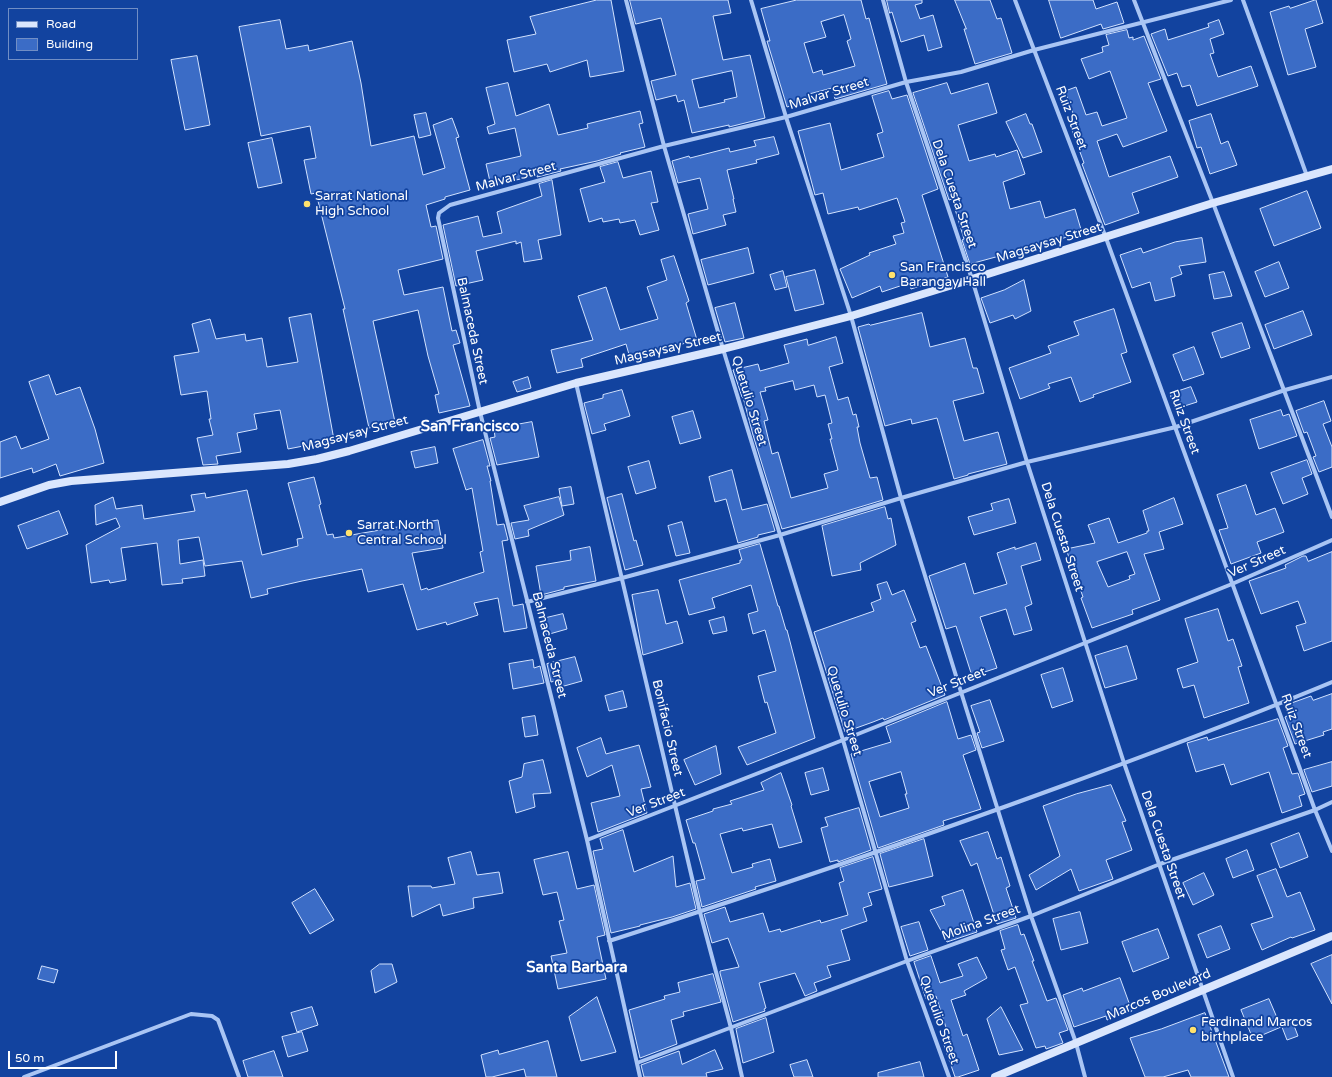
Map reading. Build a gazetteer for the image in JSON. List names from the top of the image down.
{
  "streets": {
    "main road": ["Magsaysay Street", "Marcos Boulevard"],
    "street": [
      "Malvar Street",
      "Ruiz Street",
      "Dela Cuesta Street",
      "Balmaceda Street",
      "Quetulio Street",
      "Ver Street",
      "Bonifacio Street",
      "Molina Street"
    ]
  },
  "crossings": [
    ["Malvar Street", "Ruiz Street"],
    ["Malvar Street", "Dela Cuesta Street"],
    ["Malvar Street", "Balmaceda Street"],
    ["Malvar Street", "Quetulio Street"],
    ["Ruiz Street", "Magsaysay Street"],
    ["Ruiz Street", "Ver Street"],
    ["Ruiz Street", "Molina Street"],
    ["Dela Cuesta Street", "Magsaysay Street"],
    ["Dela Cuesta Street", "Ver Street"],
    ["Dela Cuesta Street", "Molina Street"],
    ["Dela Cuesta Street", "Marcos Boulevard"],
    ["Magsaysay Street", "Balmaceda Street"],
    ["Magsaysay Street", "Quetulio Street"],
    ["Magsaysay Street", "Bonifacio Street"],
    ["Balmaceda Street", "Ver Street"],
    ["Balmaceda Street", "Molina Street"],
    ["Quetulio Street", "Ver Street"],
    ["Quetulio Street", "Molina Street"],
    ["Ver Street", "Bonifacio Street"],
    ["Bonifacio Street", "Molina Street"]
  ],
  "districts": ["San Francisco", "Santa Barbara"],
  "places": [
    "Sarrat National High School",
    "San Francisco Barangay Hall",
    "Sarrat North Central School",
    "Ferdinand Marcos birthplace"
  ],
  "legend": ["Road", "Building"],
  "scale_bar": "50 m"
}
